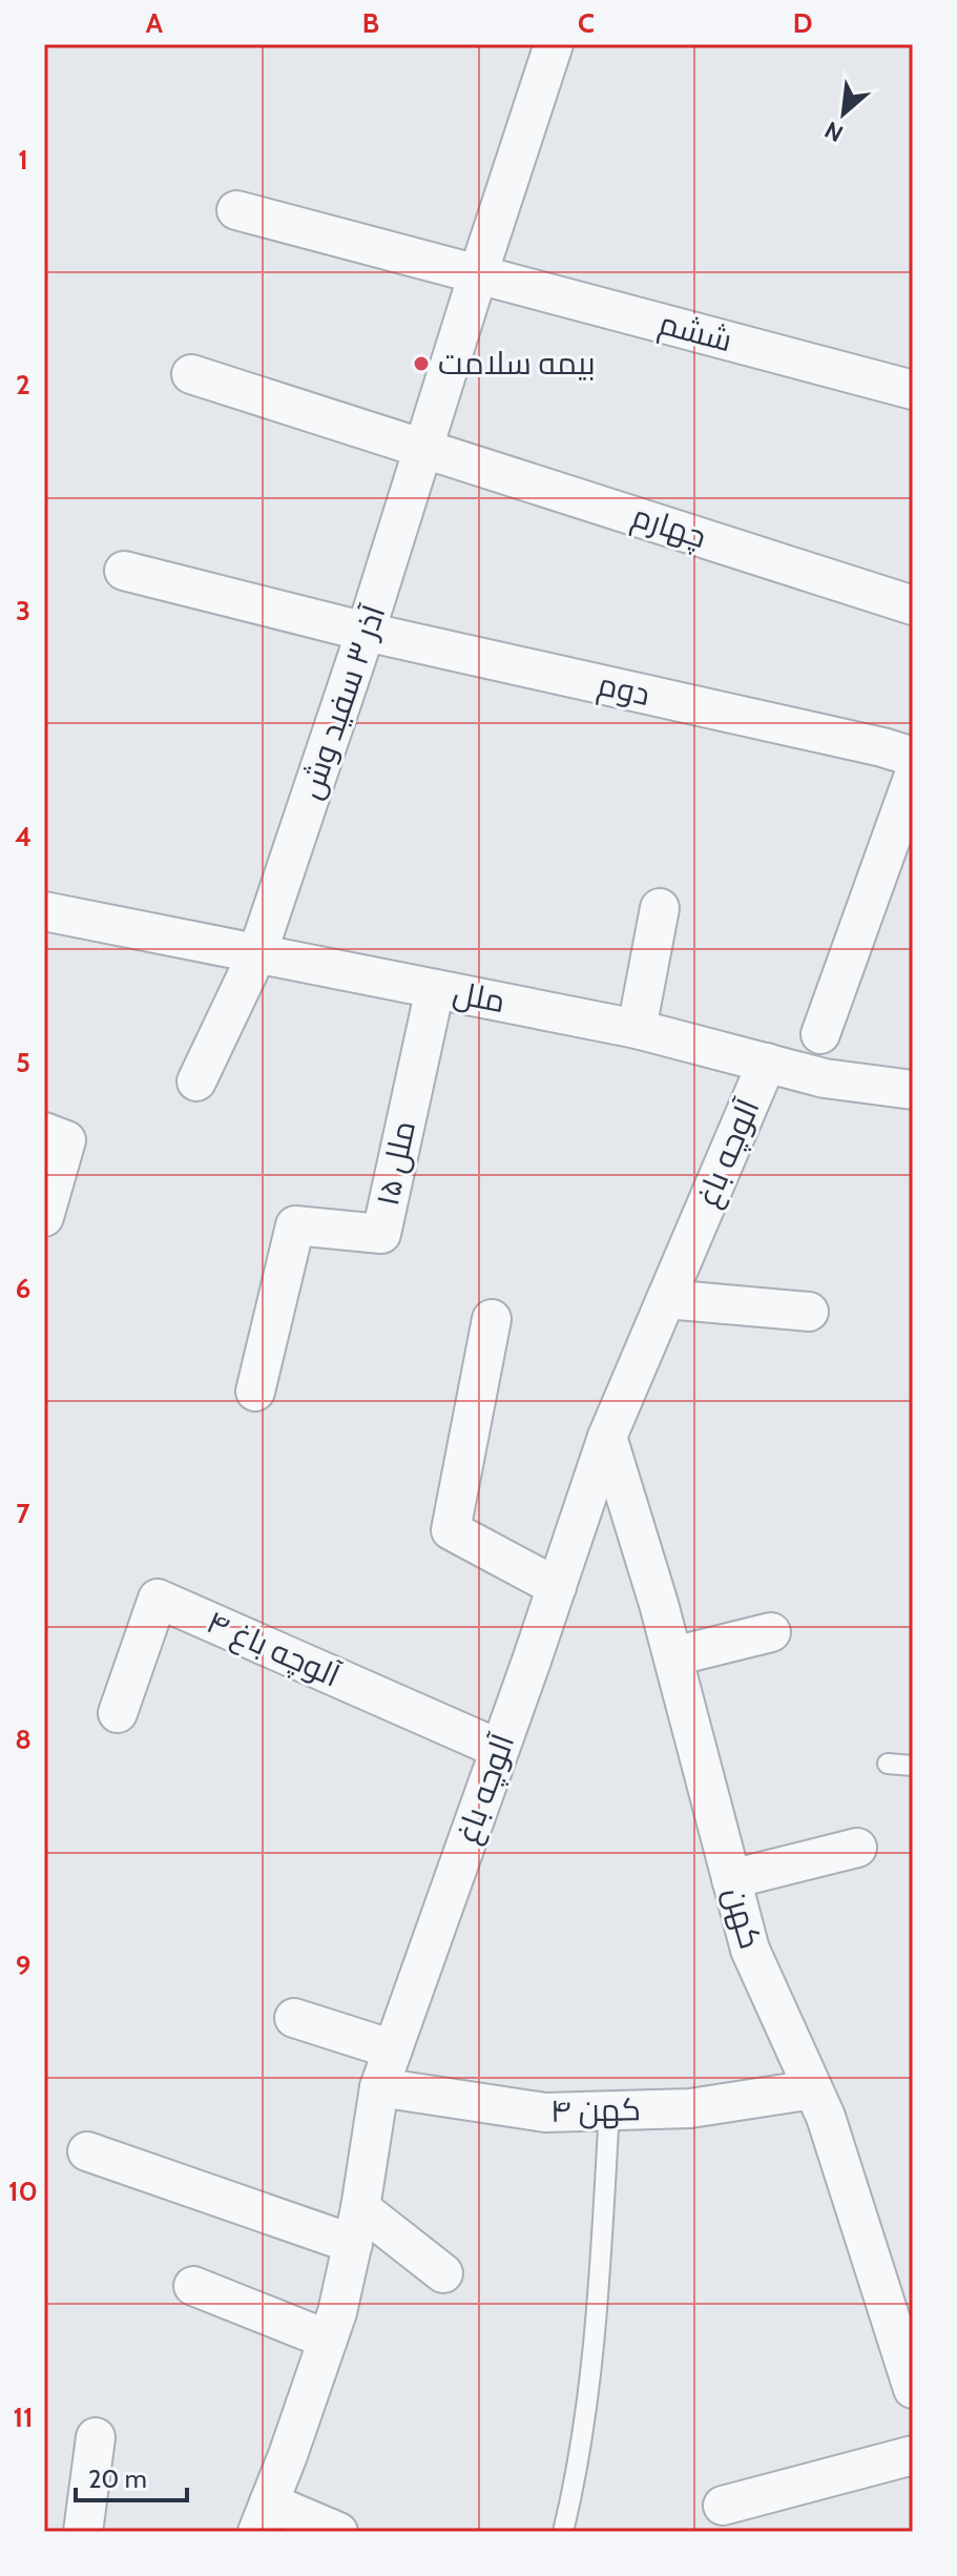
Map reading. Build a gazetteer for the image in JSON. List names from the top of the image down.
{
  "streets": {
    "street": [
      "ششم",
      "چهارم",
      "دوم",
      "آذر ۳ سفید وش",
      "ملل",
      "آلوچه باغ",
      "ملل ۱۵",
      "۴ آلوچه باغ",
      "کهن",
      "۴ کهن"
    ]
  },
  "crossings": [
    ["ششم", "آذر ۳ سفید وش"],
    ["چهارم", "آذر ۳ سفید وش"],
    ["دوم", "آذر ۳ سفید وش"],
    ["آذر ۳ سفید وش", "ملل"],
    ["ملل", "آلوچه باغ"],
    ["ملل", "ملل ۱۵"],
    ["آلوچه باغ", "۴ آلوچه باغ"],
    ["آلوچه باغ", "کهن"],
    ["آلوچه باغ", "۴ کهن"],
    ["کهن", "۴ کهن"]
  ],
  "places": ["بیمه سلامت"],
  "scale_bar": "20 m",
  "north": "bottom left",
  "grid": {
    "columns": [
      "A",
      "B",
      "C",
      "D"
    ],
    "rows": [
      "1",
      "2",
      "3",
      "4",
      "5",
      "6",
      "7",
      "8",
      "9",
      "10",
      "11"
    ]
  }
}
